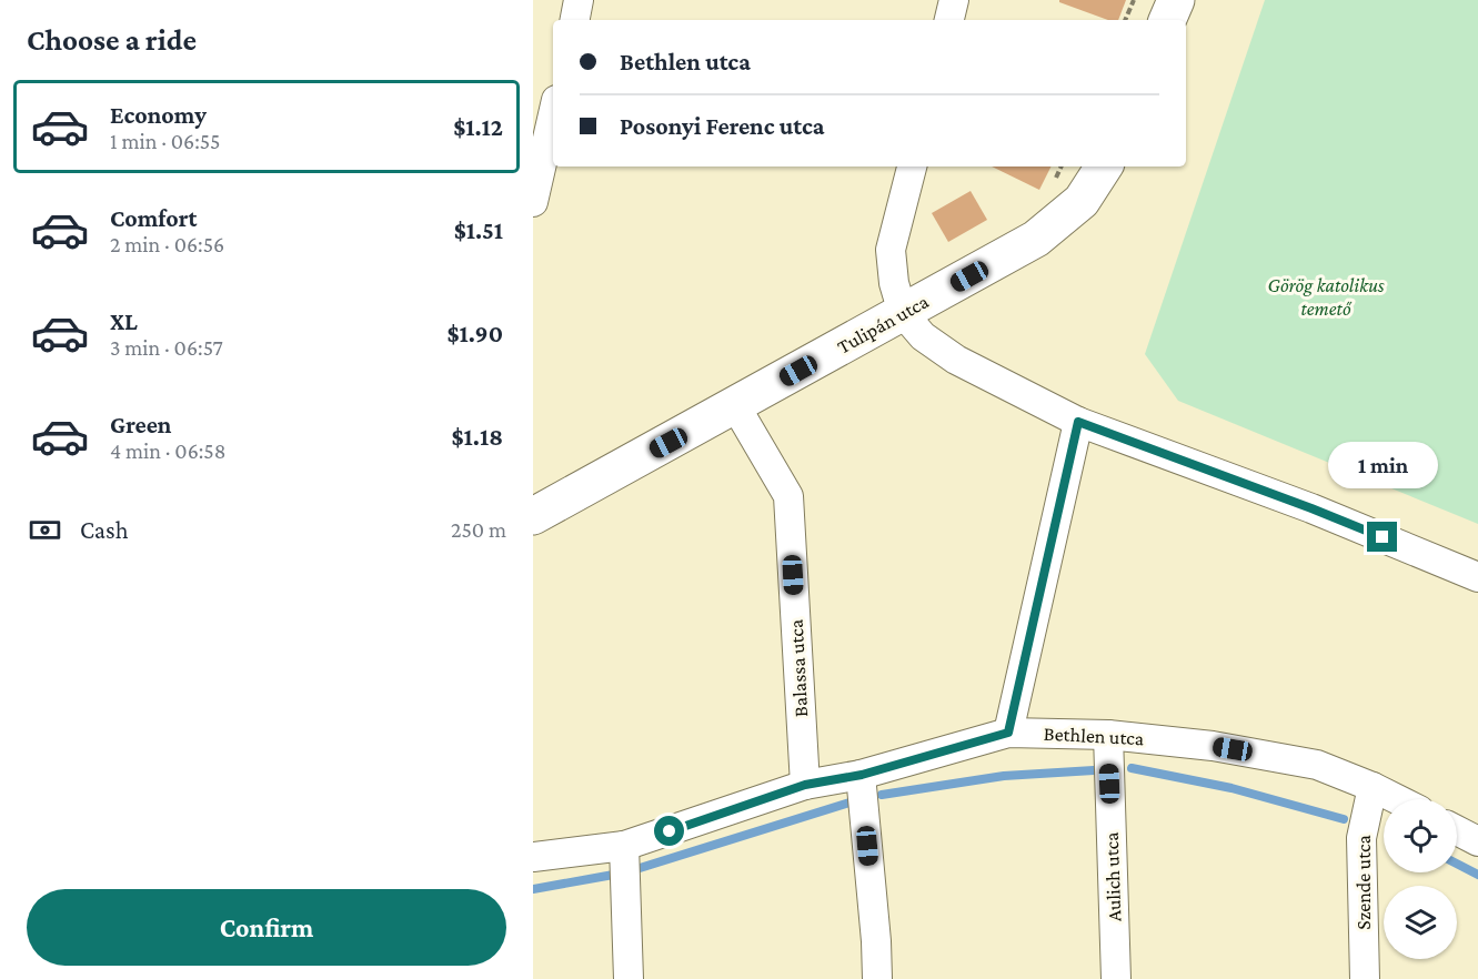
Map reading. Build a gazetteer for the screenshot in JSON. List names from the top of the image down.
{
  "streets": {
    "main road": ["Tulipán utca"],
    "street": [
      "Balassa utca",
      "Bethlen utca",
      "Aulich utca",
      "Szende utca"
    ]
  },
  "crossings": [
    ["Tulipán utca", "Balassa utca"],
    ["Balassa utca", "Bethlen utca"],
    ["Bethlen utca", "Aulich utca"],
    ["Bethlen utca", "Szende utca"]
  ],
  "parks": ["Görög katolikus temető"],
  "page": {
    "heading": "Choose a ride",
    "banner": ["Bethlen utca", "Posonyi Ferenc utca"],
    "list": [
      {
        "name": "Economy",
        "note": "1 min · 06:55",
        "value": "$1.12"
      },
      {
        "name": "Comfort",
        "note": "2 min · 06:56",
        "value": "$1.51"
      },
      {
        "name": "XL",
        "note": "3 min · 06:57",
        "value": "$1.90"
      },
      {
        "name": "Green",
        "note": "4 min · 06:58",
        "value": "$1.18"
      }
    ],
    "bubble": "1 min",
    "pay": ["Cash", "250 m"],
    "buttons": "Confirm"
  }
}
